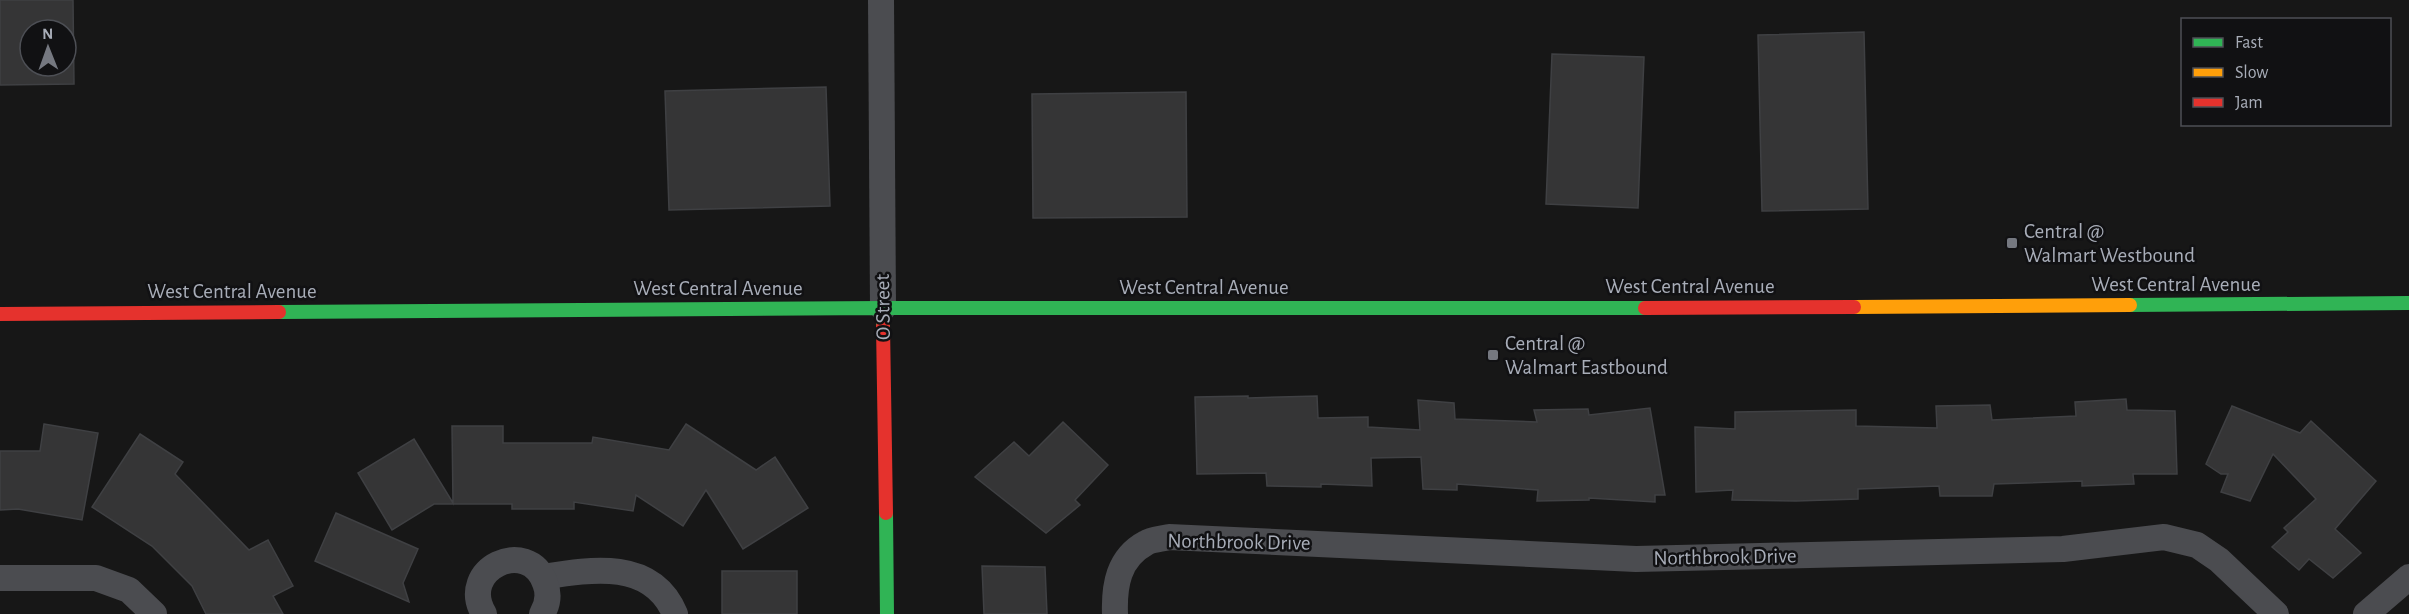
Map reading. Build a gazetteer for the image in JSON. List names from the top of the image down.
{
  "streets": {
    "main road": ["West Central Avenue", "O Street"],
    "street": ["Northbrook Drive"]
  },
  "crossings": [
    ["West Central Avenue", "O Street"]
  ],
  "places": {
    "transit": ["Central @ Walmart Westbound", "Central @ Walmart Eastbound"]
  },
  "legend": ["Fast", "Slow", "Jam"],
  "north": "top"
}
